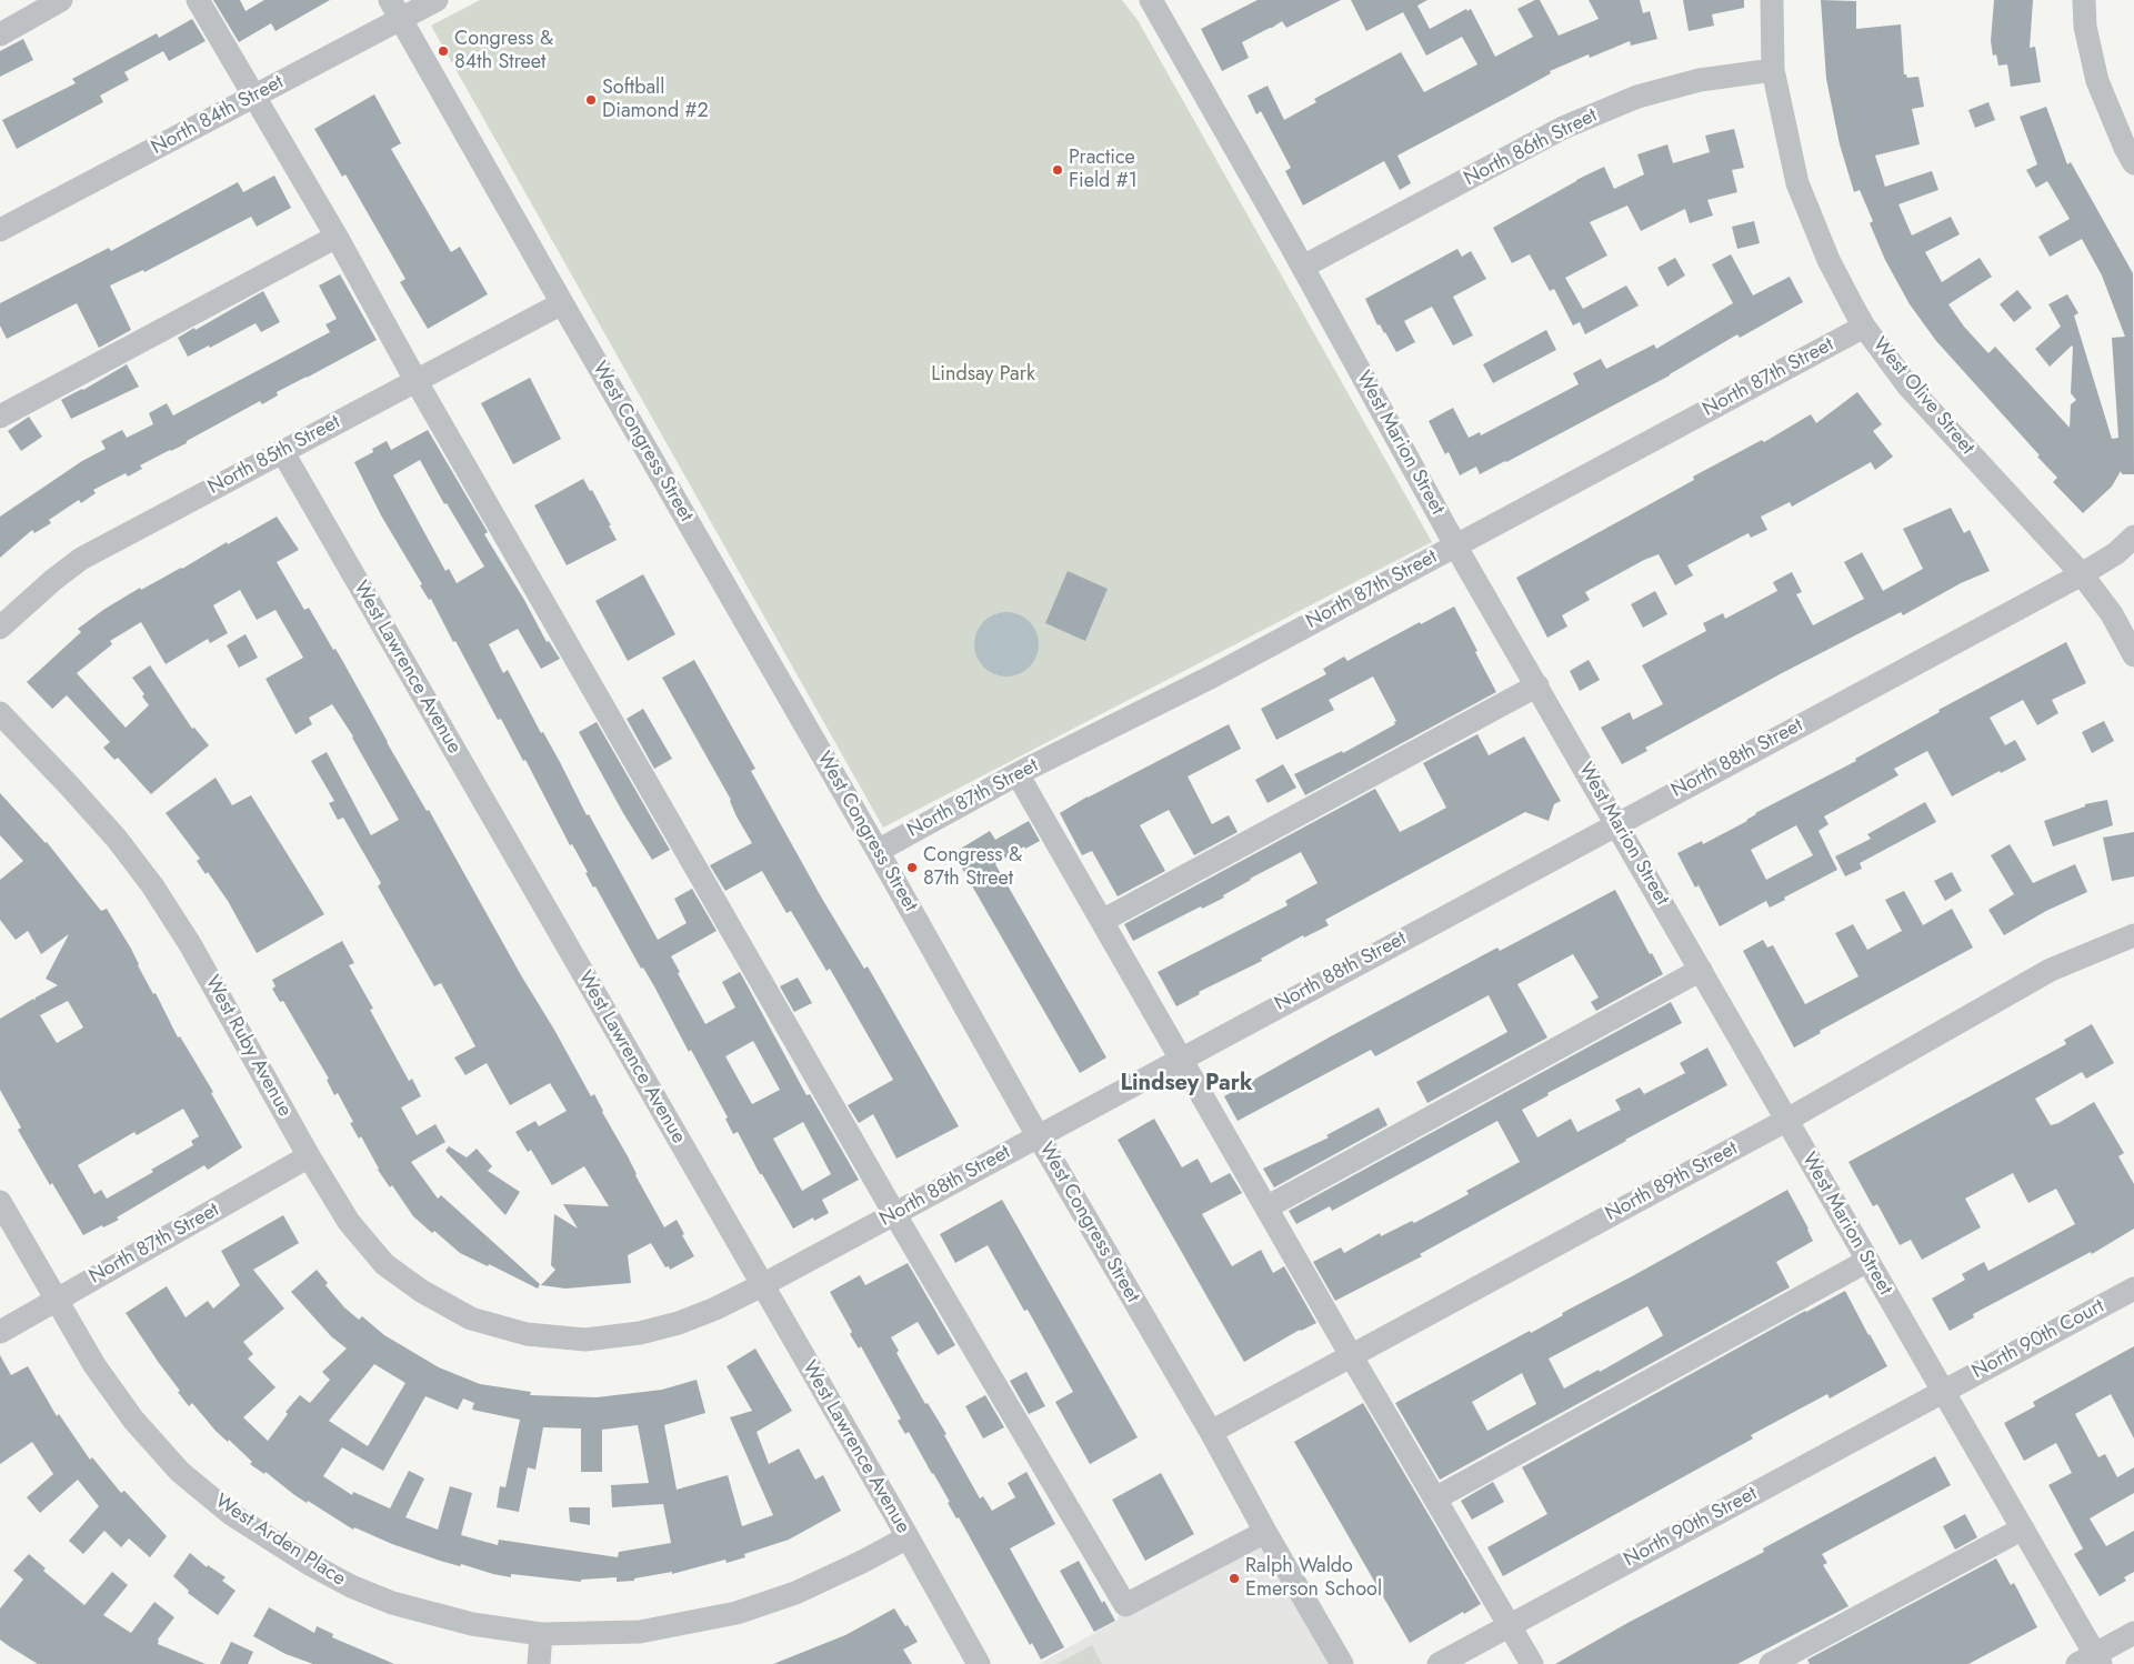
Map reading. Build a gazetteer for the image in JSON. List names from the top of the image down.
{
  "streets": {
    "street": [
      "North 84th Street",
      "North 86th Street",
      "North 87th Street",
      "West Olive Street",
      "West Congress Street",
      "West Marion Street",
      "North 85th Street",
      "West Lawrence Avenue",
      "North 88th Street",
      "West Ruby Avenue",
      "North 89th Street",
      "North 90th Court",
      "North 90th Street",
      "West Arden Place"
    ]
  },
  "crossings": [
    ["North 84th Street", "West Congress Street"],
    ["North 86th Street", "West Olive Street"],
    ["North 86th Street", "West Marion Street"],
    ["North 87th Street", "West Olive Street"],
    ["North 87th Street", "West Congress Street"],
    ["North 87th Street", "West Marion Street"],
    ["North 87th Street", "West Ruby Avenue"],
    ["North 87th Street", "West Arden Place"],
    ["West Olive Street", "North 88th Street"],
    ["West Congress Street", "North 85th Street"],
    ["West Congress Street", "North 88th Street"],
    ["West Congress Street", "North 89th Street"],
    ["West Marion Street", "North 88th Street"],
    ["West Marion Street", "North 89th Street"],
    ["West Marion Street", "North 90th Court"],
    ["West Marion Street", "North 90th Street"],
    ["North 85th Street", "West Lawrence Avenue"],
    ["West Lawrence Avenue", "North 88th Street"],
    ["North 88th Street", "West Ruby Avenue"],
    ["North 90th Court", "North 90th Street"]
  ],
  "districts": ["Lindsey Park"],
  "parks": ["Lindsay Park"],
  "places": [
    "Congress & 84th Street",
    "Softball Diamond #2",
    "Practice Field #1",
    "Congress & 87th Street",
    "Ralph Waldo Emerson School"
  ]
}
